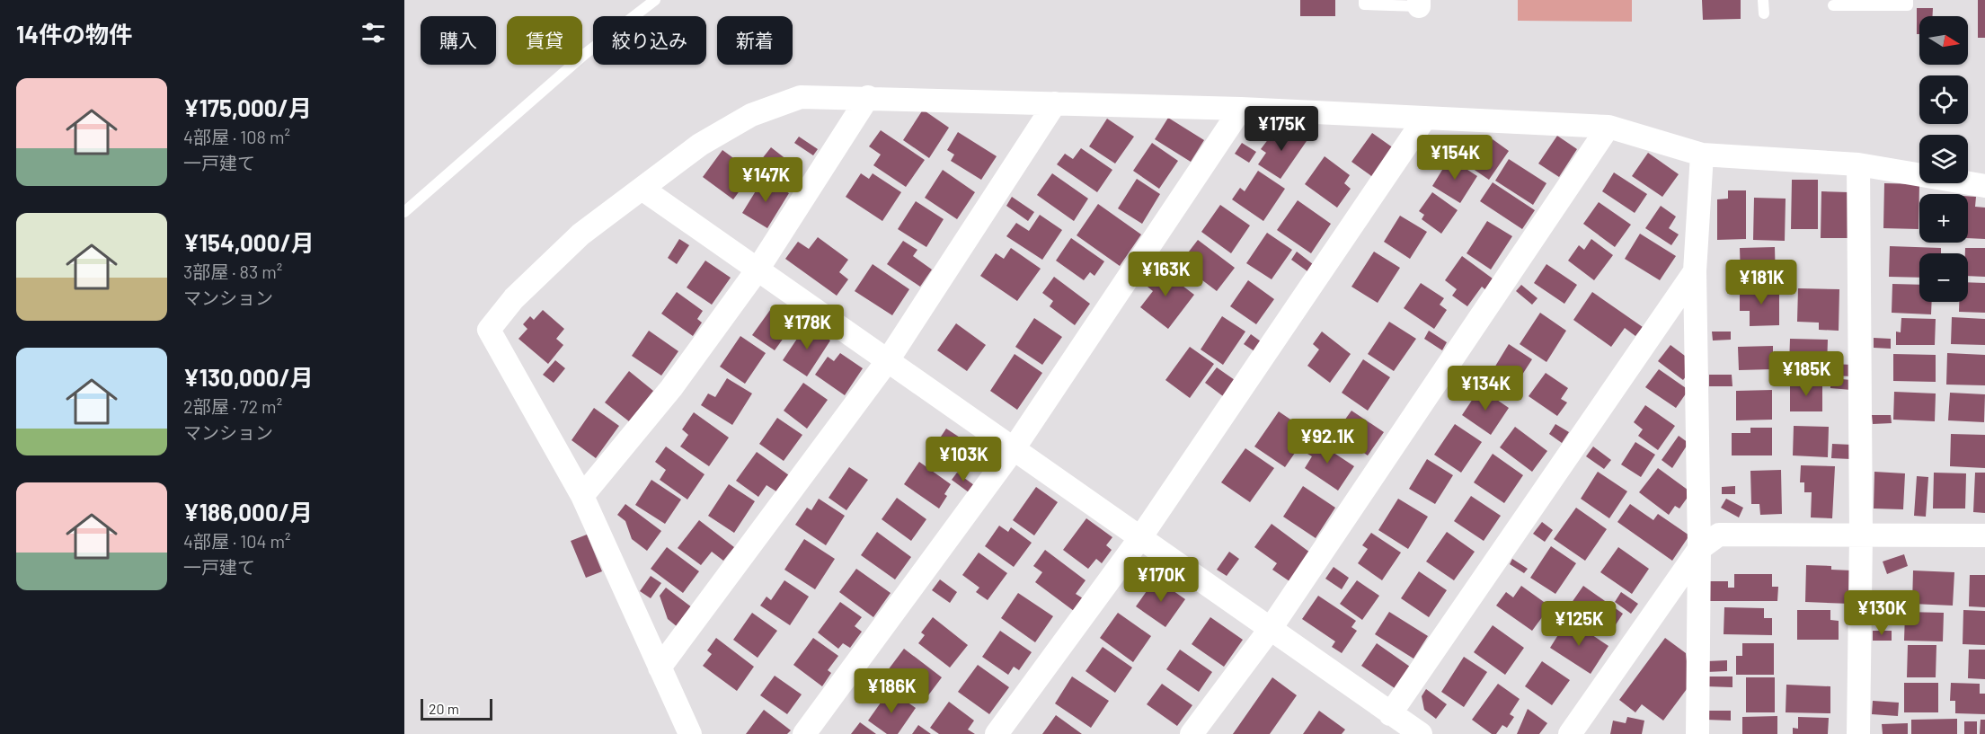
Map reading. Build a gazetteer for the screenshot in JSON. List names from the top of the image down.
{
  "scale_bar": "20 m",
  "north": "right",
  "page": {
    "heading": "14件の物件",
    "map_buttons": ["+", "−"],
    "chip": [
      "購入",
      "賃貸",
      "絞り込み",
      "新着"
    ],
    "list": [
      {
        "name": "¥175,000/月",
        "note": "4部屋 · 108 m² · 一戸建て"
      },
      {
        "name": "¥154,000/月",
        "note": "3部屋 · 83 m² · マンション"
      },
      {
        "name": "¥130,000/月",
        "note": "2部屋 · 72 m² · マンション"
      },
      {
        "name": "¥186,000/月",
        "note": "4部屋 · 104 m² · 一戸建て"
      }
    ],
    "price": [
      "¥175K",
      "¥154K",
      "¥147K",
      "¥163K",
      "¥181K",
      "¥178K",
      "¥185K",
      "¥134K",
      "¥92.1K",
      "¥103K",
      "¥170K",
      "¥130K",
      "¥125K",
      "¥186K"
    ],
    "scale": "20 m"
  }
}
